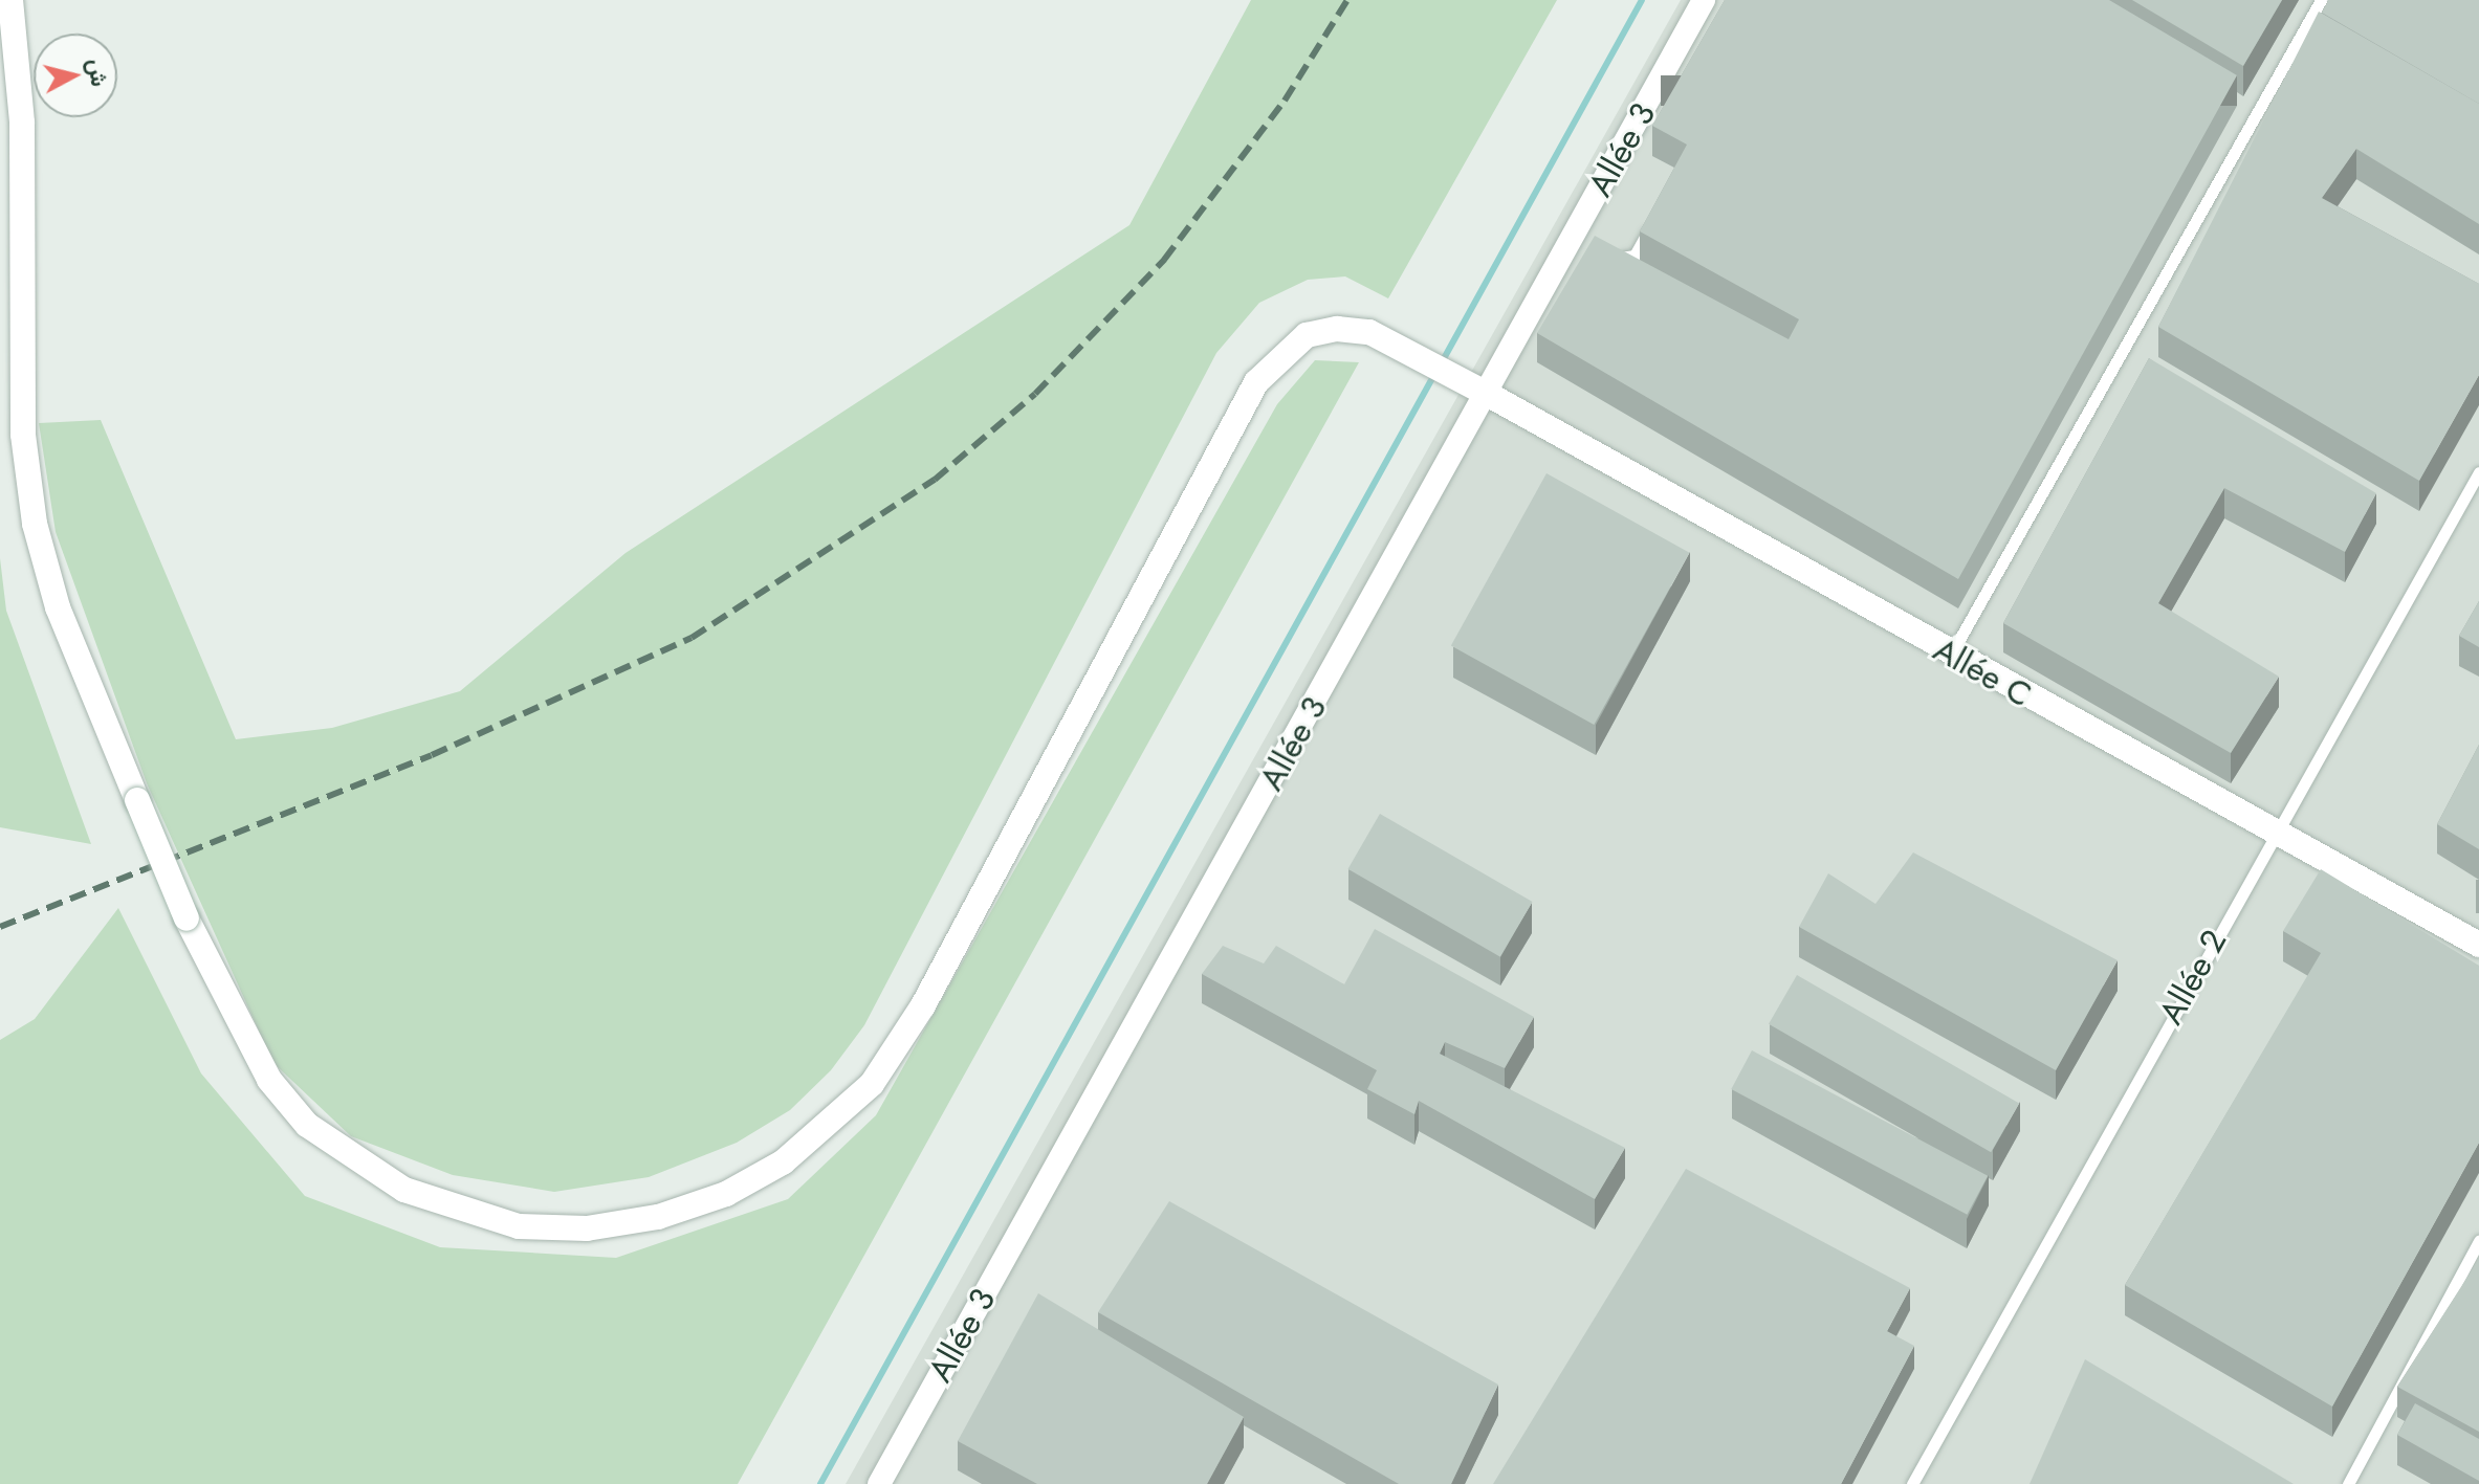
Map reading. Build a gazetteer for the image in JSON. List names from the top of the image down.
{
  "streets": {
    "street": ["Allée 3", "Allée C"],
    "lane": ["Allée 2"]
  },
  "crossings": [
    ["Allée 3", "Allée C"],
    ["Allée C", "Allée 2"]
  ],
  "north": "right"
}
